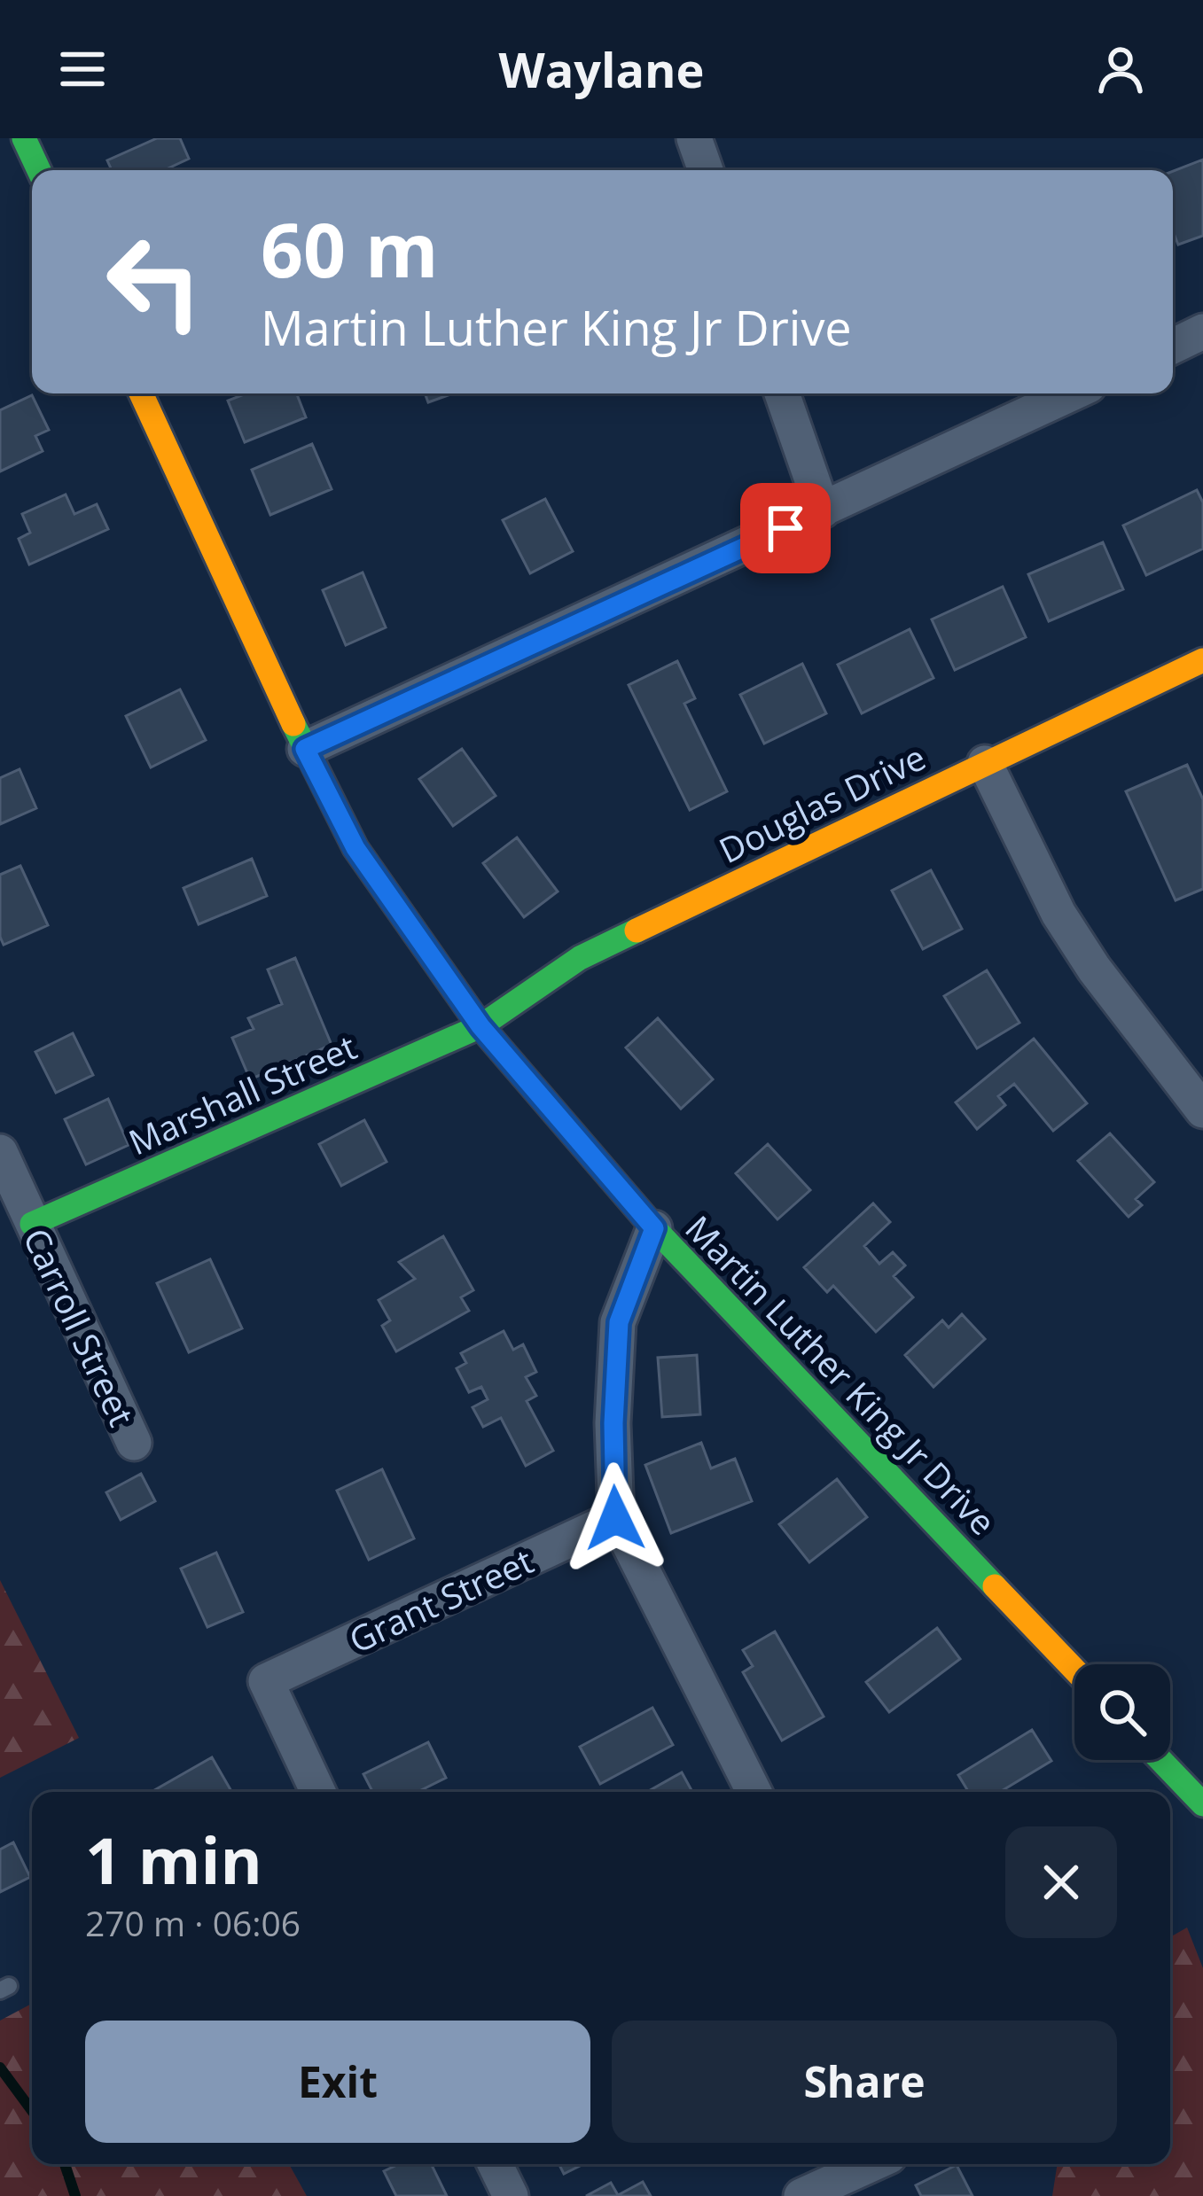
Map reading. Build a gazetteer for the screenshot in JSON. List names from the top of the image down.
{
  "streets": {
    "street": [
      "Douglas Drive",
      "Marshall Street",
      "Carroll Street",
      "Martin Luther King Jr Drive",
      "Grant Street"
    ]
  },
  "crossings": [
    ["Douglas Drive", "Marshall Street"],
    ["Douglas Drive", "Martin Luther King Jr Drive"],
    ["Marshall Street", "Carroll Street"],
    ["Marshall Street", "Martin Luther King Jr Drive"]
  ],
  "page": {
    "header": "Waylane",
    "turn": ["60 m", "Martin Luther King Jr Drive"],
    "heading": ["1 min", "270 m · 06:06"],
    "buttons": ["Exit", "Share"]
  }
}
